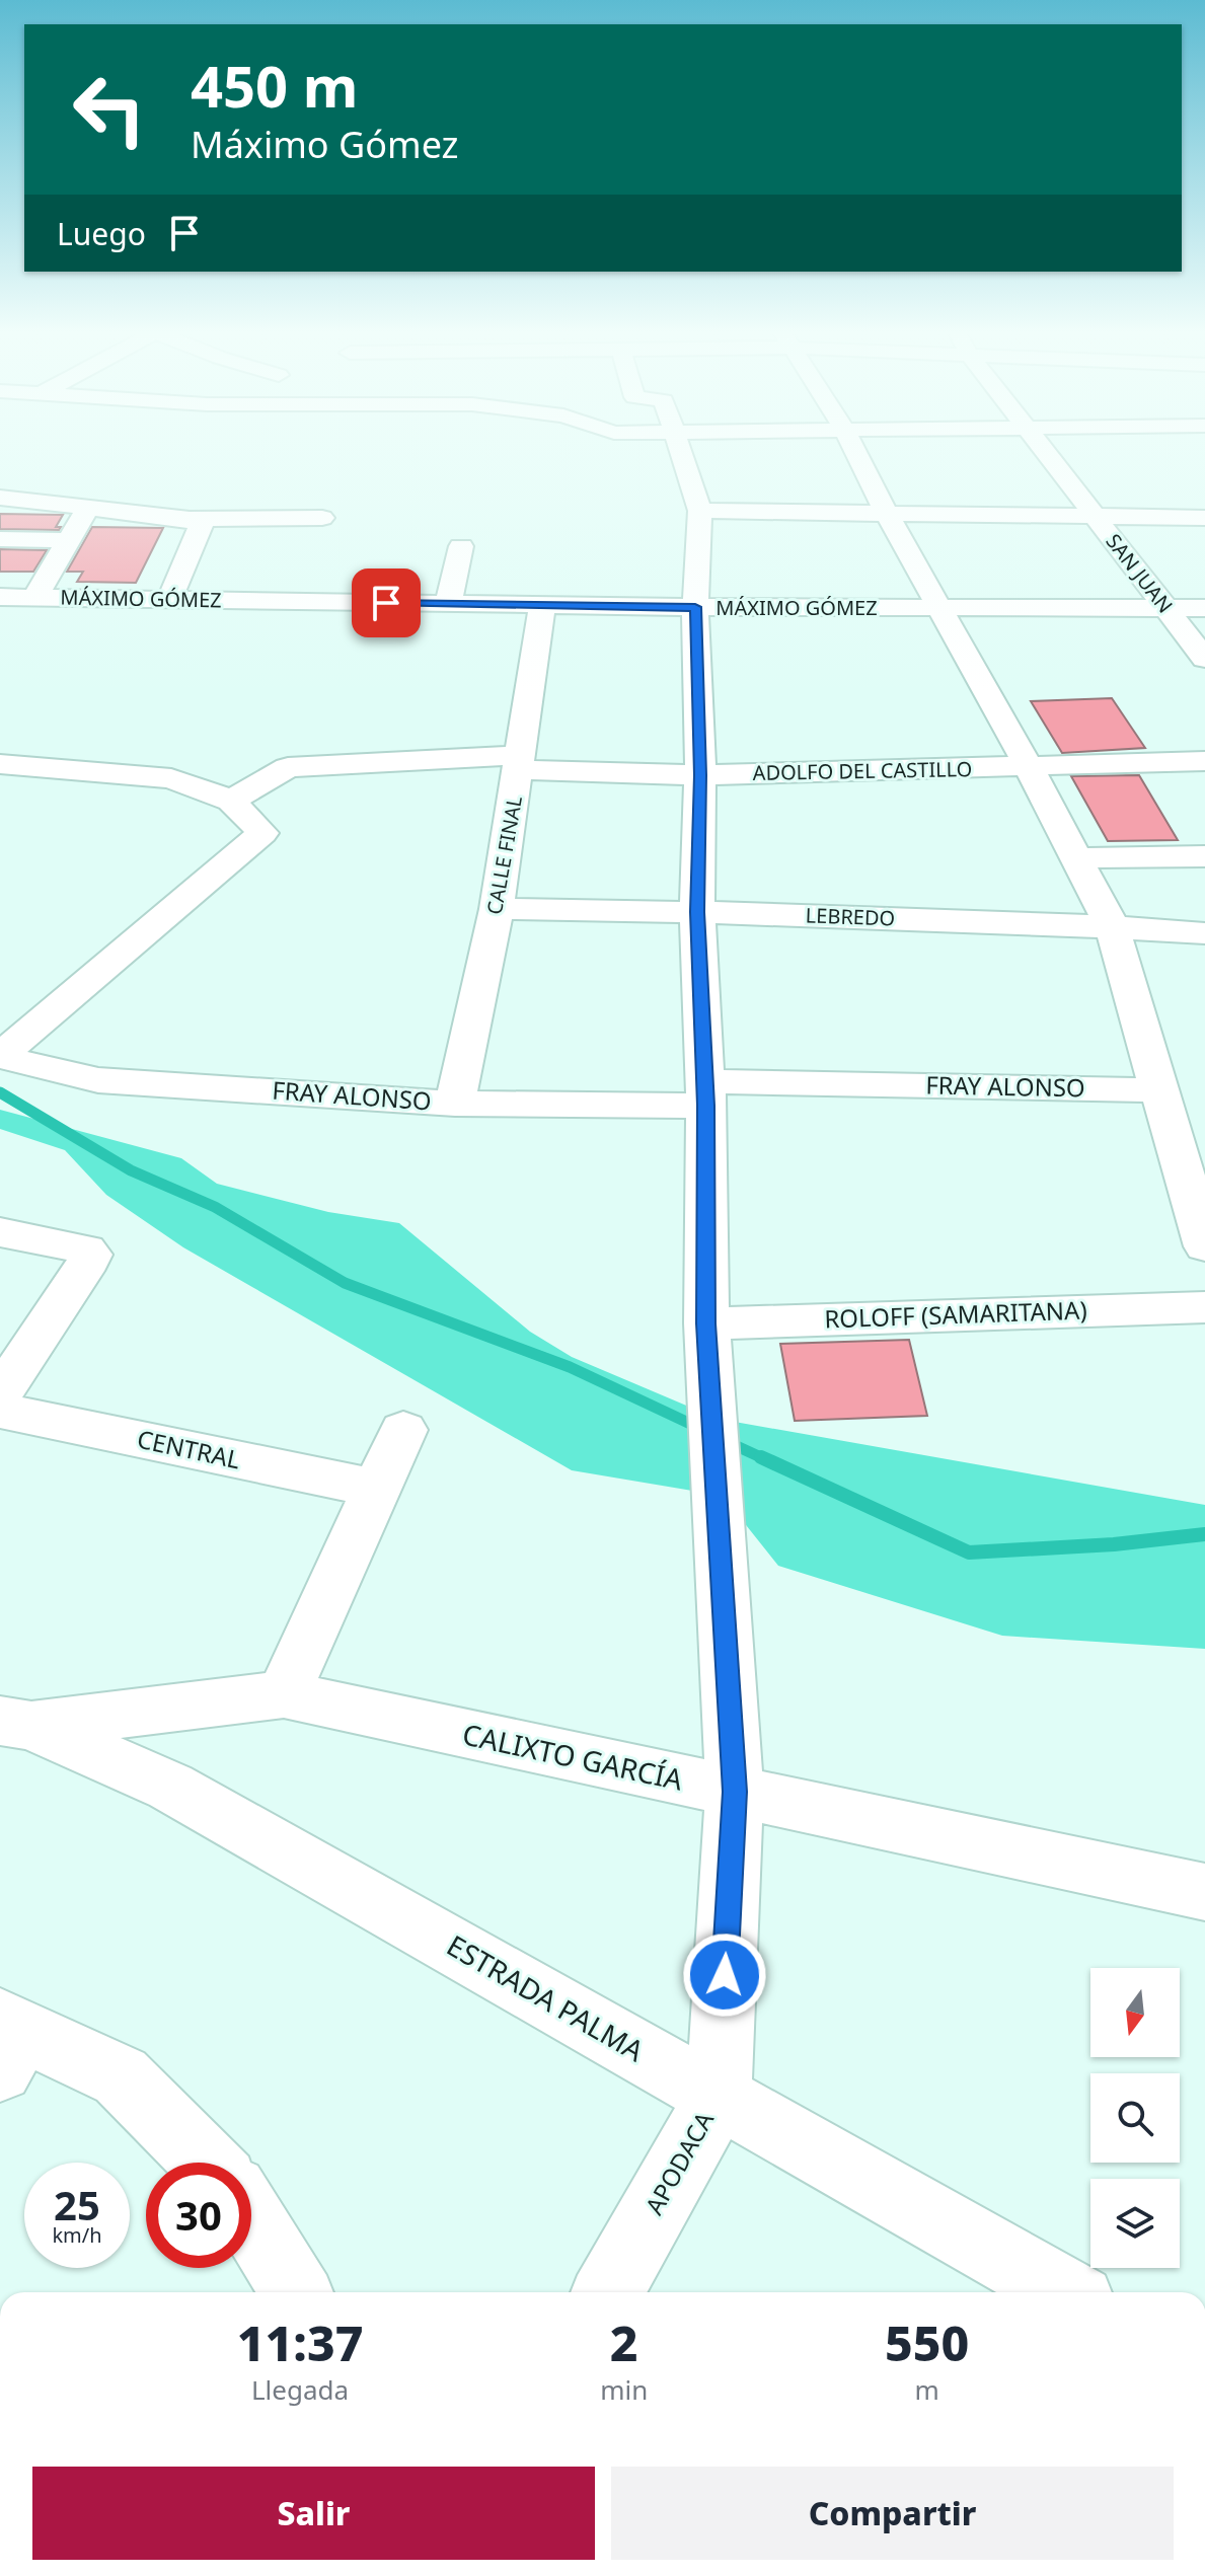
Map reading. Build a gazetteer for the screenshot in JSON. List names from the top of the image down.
{
  "streets": {
    "street": [
      "SAN JUAN",
      "MÁXIMO GÓMEZ",
      "ADOLFO DEL CASTILLO",
      "CALLE FINAL",
      "LEBREDO",
      "FRAY ALONSO",
      "ROLOFF (SAMARITANA)",
      "CENTRAL",
      "CALIXTO GARCÍA",
      "ESTRADA PALMA",
      "APODACA"
    ]
  },
  "crossings": [
    ["SAN JUAN", "MÁXIMO GÓMEZ"],
    ["MÁXIMO GÓMEZ", "CALLE FINAL"],
    ["MÁXIMO GÓMEZ", "APODACA"],
    ["ADOLFO DEL CASTILLO", "CALLE FINAL"],
    ["ADOLFO DEL CASTILLO", "APODACA"],
    ["CALLE FINAL", "LEBREDO"],
    ["CALLE FINAL", "FRAY ALONSO"],
    ["LEBREDO", "APODACA"],
    ["FRAY ALONSO", "APODACA"],
    ["ROLOFF (SAMARITANA)", "APODACA"],
    ["CALIXTO GARCÍA", "ESTRADA PALMA"],
    ["CALIXTO GARCÍA", "APODACA"],
    ["ESTRADA PALMA", "APODACA"]
  ],
  "north": "bottom",
  "page": {
    "turn": ["450 m", "Máximo Gómez"],
    "then": "Luego",
    "speed": "25 km/h",
    "limit": "30",
    "eta": [
      "11:37",
      "Llegada",
      "2",
      "min",
      "550",
      "m"
    ],
    "buttons": ["Salir", "Compartir"]
  }
}
